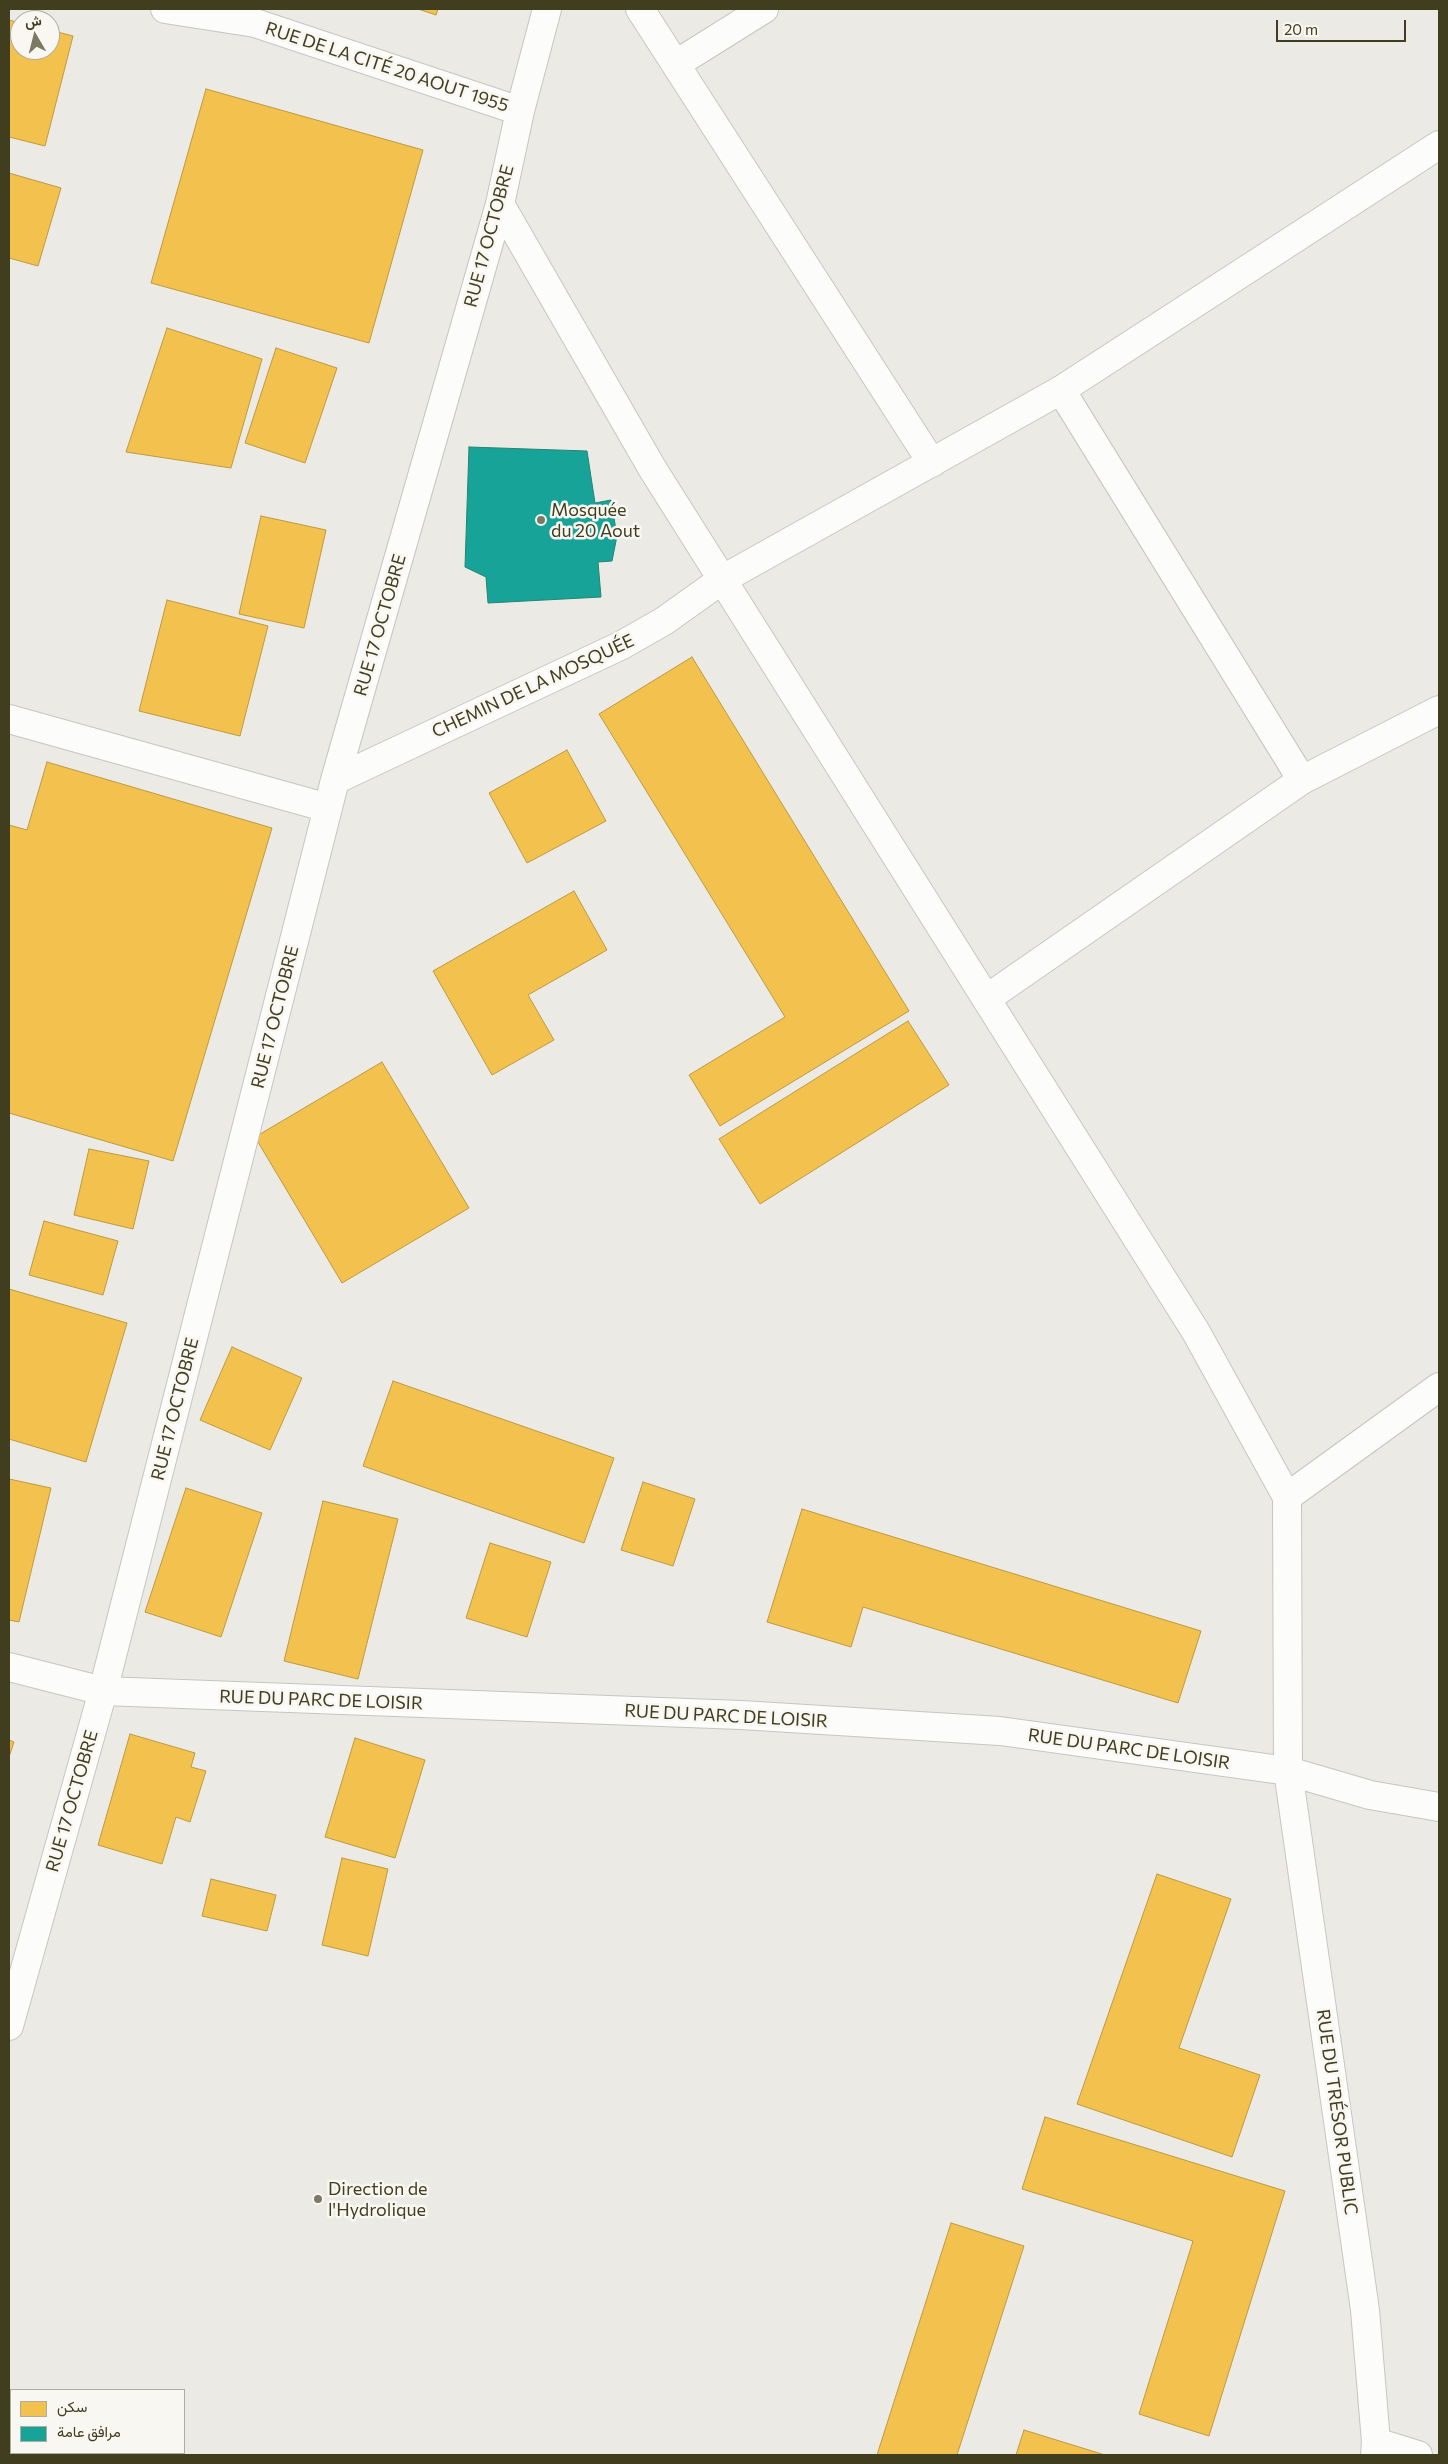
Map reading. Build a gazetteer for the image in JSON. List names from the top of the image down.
{
  "streets": {
    "street": [
      "RUE DE LA CITÉ 20 AOUT 1955",
      "RUE 17 OCTOBRE",
      "CHEMIN DE LA MOSQUÉE",
      "RUE DU PARC DE LOISIR",
      "RUE DU TRÉSOR PUBLIC"
    ]
  },
  "crossings": [
    ["RUE DE LA CITÉ 20 AOUT 1955", "RUE 17 OCTOBRE"],
    ["RUE 17 OCTOBRE", "CHEMIN DE LA MOSQUÉE"],
    ["RUE 17 OCTOBRE", "RUE DU PARC DE LOISIR"],
    ["RUE DU PARC DE LOISIR", "RUE DU TRÉSOR PUBLIC"]
  ],
  "places": ["Mosquée du 20 Aout", "Direction de l'Hydrolique"],
  "legend": ["سكن", "مرافق عامة"],
  "scale_bar": "20 m",
  "north": "top"
}
